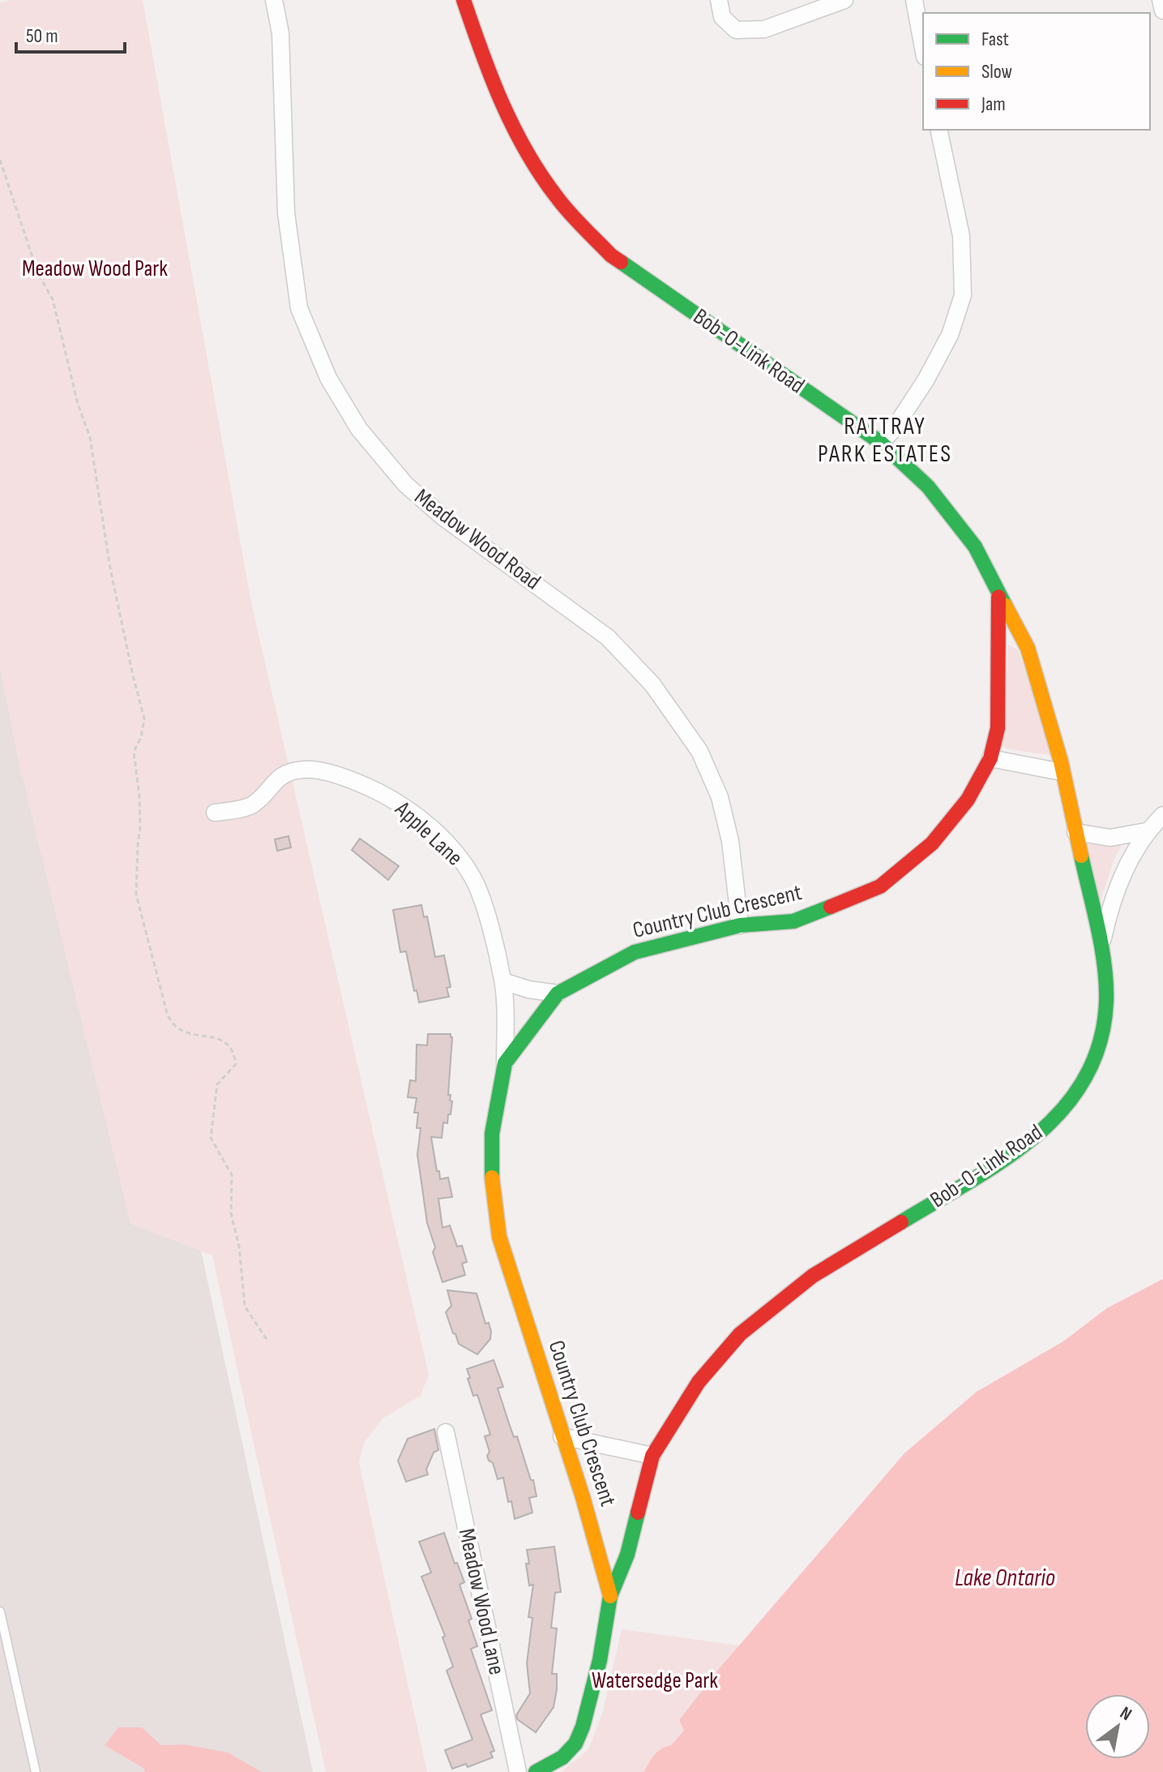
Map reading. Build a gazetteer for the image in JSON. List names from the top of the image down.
{
  "streets": {
    "street": [
      "Bob-O-Link Road",
      "Meadow Wood Road",
      "Apple Lane",
      "Country Club Crescent",
      "Meadow Wood Lane"
    ]
  },
  "crossings": [
    ["Bob-O-Link Road", "Country Club Crescent"],
    ["Meadow Wood Road", "Country Club Crescent"],
    ["Apple Lane", "Country Club Crescent"]
  ],
  "districts": ["RATTRAY PARK ESTATES"],
  "water": ["Lake Ontario"],
  "parks": ["Meadow Wood Park", "Watersedge Park"],
  "legend": ["Fast", "Slow", "Jam"],
  "scale_bar": "50 m",
  "north": "top right"
}
